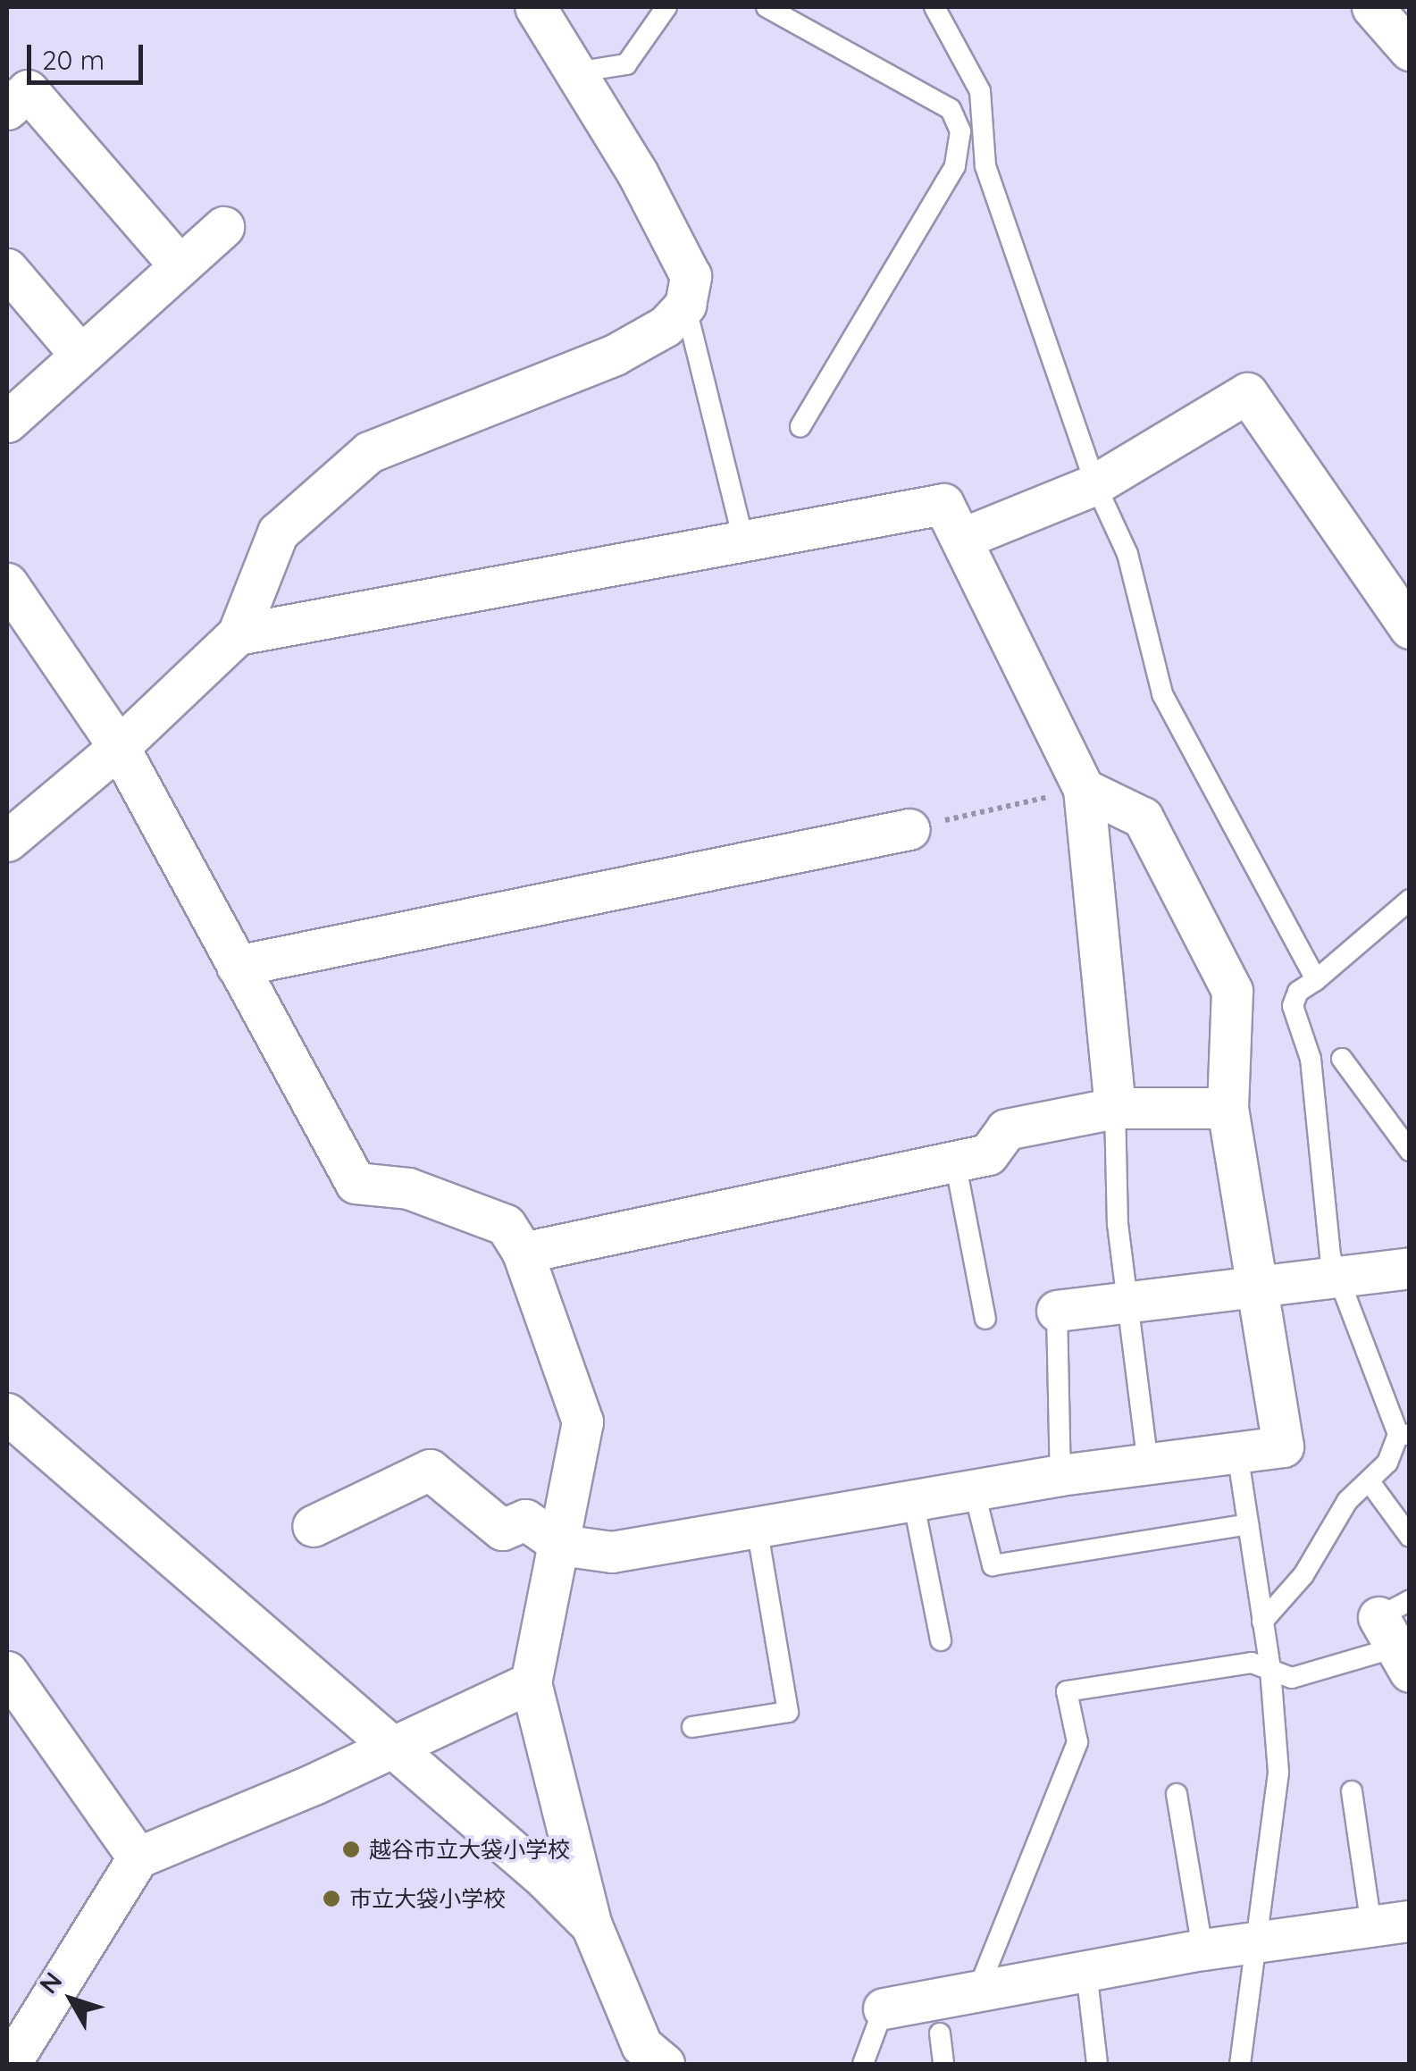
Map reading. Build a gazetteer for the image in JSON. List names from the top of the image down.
{
  "places": ["越谷市立大袋小学校", "市立大袋小学校"],
  "scale_bar": "20 m",
  "north": "top left"
}
